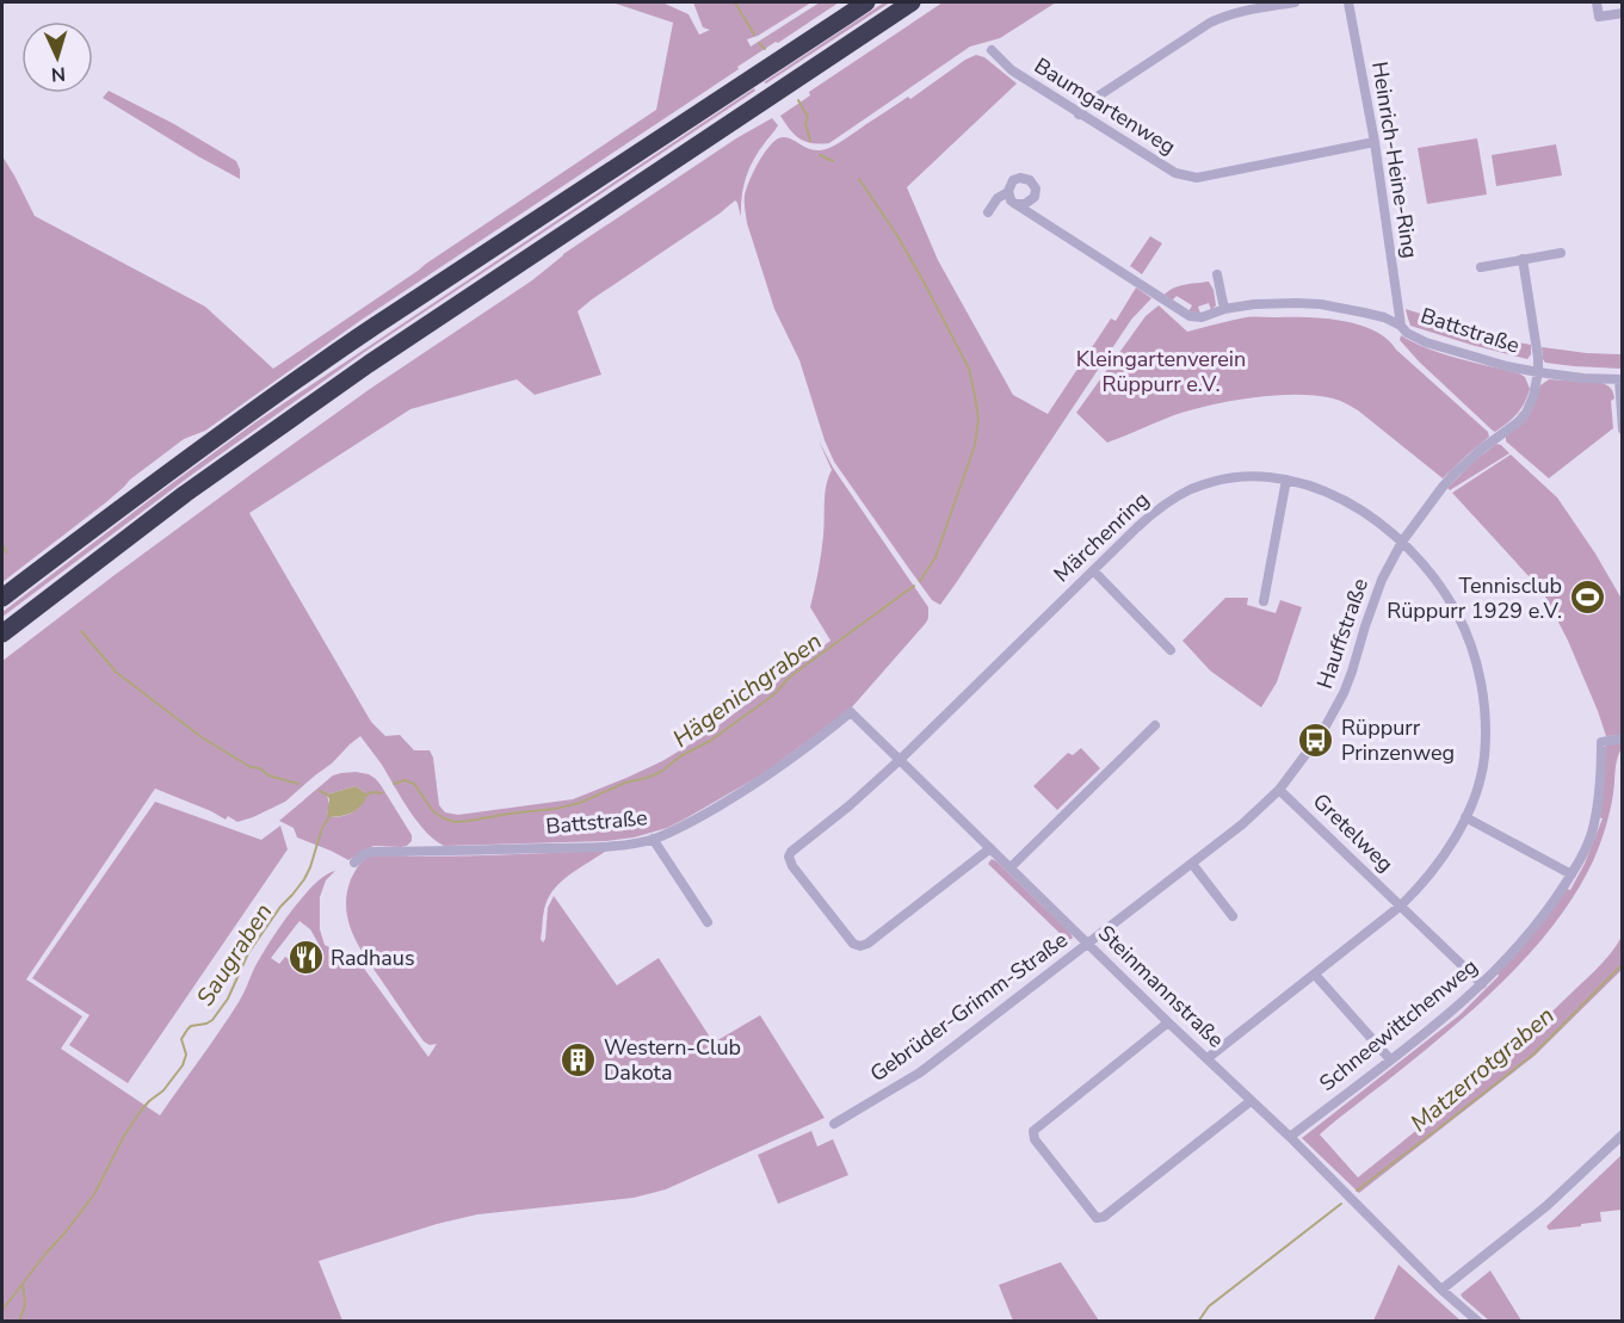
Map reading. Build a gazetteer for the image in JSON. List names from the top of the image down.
{
  "streets": {
    "street": [
      "Baumgartenweg",
      "Heinrich-Heine-Ring",
      "Battstraße",
      "Märchenring",
      "Hauffstraße",
      "Gretelweg",
      "Steinmannstraße",
      "Gebrüder-Grimm-Straße",
      "Schneewittchenweg"
    ]
  },
  "crossings": [
    ["Baumgartenweg", "Heinrich-Heine-Ring"],
    ["Heinrich-Heine-Ring", "Battstraße"],
    ["Battstraße", "Hauffstraße"],
    ["Battstraße", "Steinmannstraße"],
    ["Märchenring", "Hauffstraße"],
    ["Märchenring", "Gretelweg"],
    ["Märchenring", "Steinmannstraße"],
    ["Hauffstraße", "Gretelweg"],
    ["Hauffstraße", "Steinmannstraße"],
    ["Hauffstraße", "Gebrüder-Grimm-Straße"],
    ["Gretelweg", "Schneewittchenweg"],
    ["Steinmannstraße", "Gebrüder-Grimm-Straße"],
    ["Steinmannstraße", "Schneewittchenweg"]
  ],
  "water": ["Hägenichgraben", "Saugraben", "Matzerrotgraben"],
  "parks": ["Kleingartenverein Rüppurr e.V."],
  "places": {
    "sports": ["Tennisclub Rüppurr 1929 e.V."],
    "bus stop": ["Rüppurr Prinzenweg"],
    "restaurant": ["Radhaus"],
    "building": ["Western-Club Dakota"]
  },
  "north": "bottom"
}
